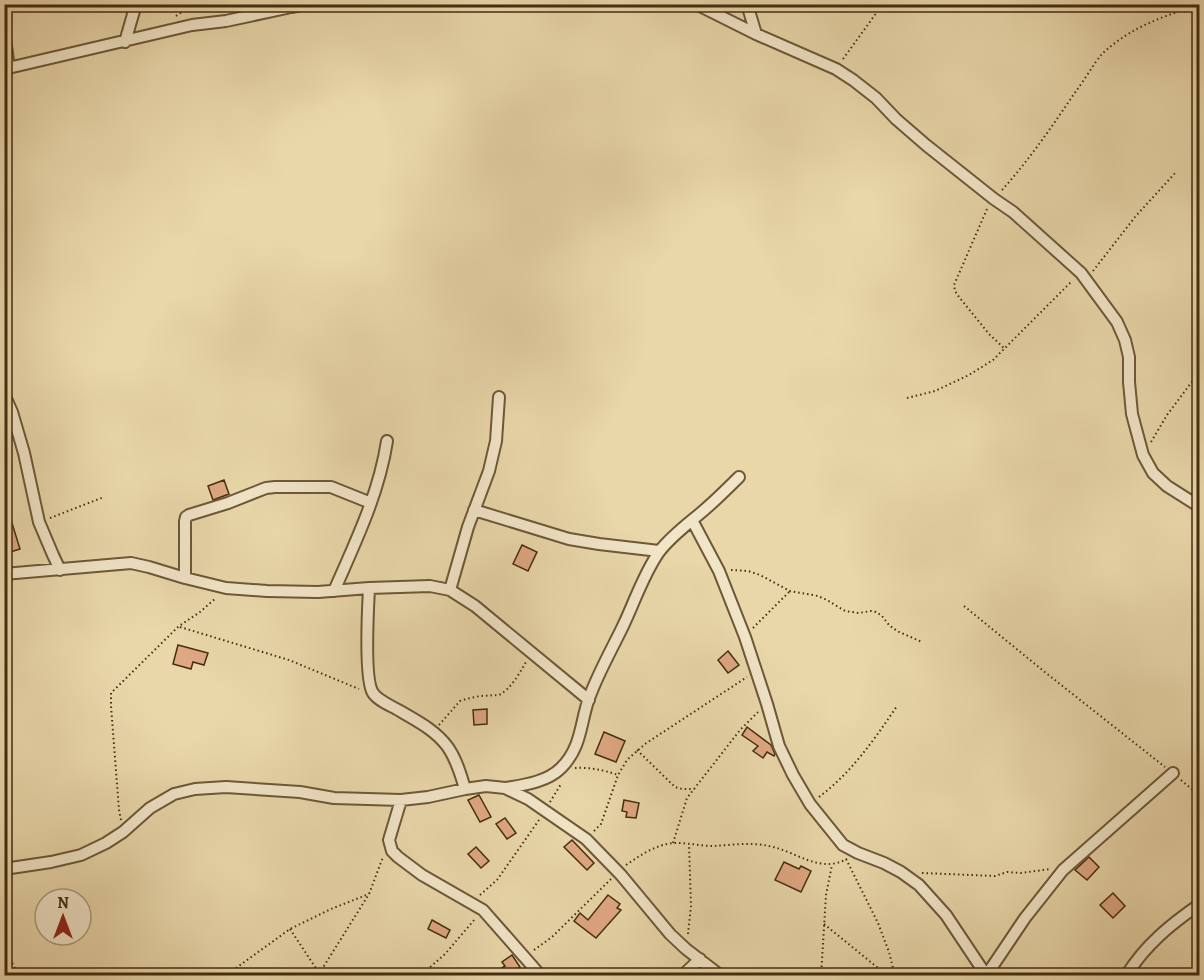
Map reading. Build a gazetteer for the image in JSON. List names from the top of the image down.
{
  "north": "top"
}
